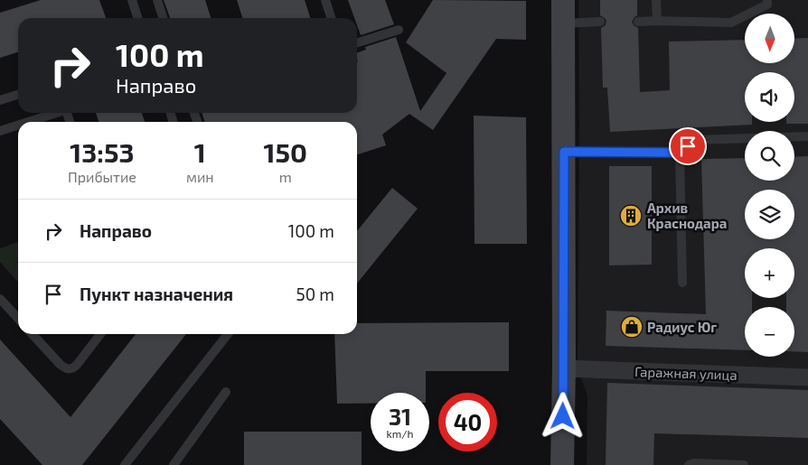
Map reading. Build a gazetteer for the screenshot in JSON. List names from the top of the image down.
{
  "streets": {
    "street": ["Гаражная улица"]
  },
  "places": {
    "building": ["Архив Краснодара"],
    "shop": ["Радиус Юг"]
  },
  "north": "bottom",
  "page": {
    "map_buttons": ["+", "−"],
    "turn": ["100 m", "Направо"],
    "eta": [
      "13:53",
      "Прибытие",
      "1",
      "мин",
      "150",
      "m"
    ],
    "list": [
      {
        "name": "Направо",
        "value": "100 m"
      },
      {
        "name": "Пункт назначения",
        "value": "50 m"
      }
    ],
    "speed": "31 km/h",
    "limit": "40"
  }
}
